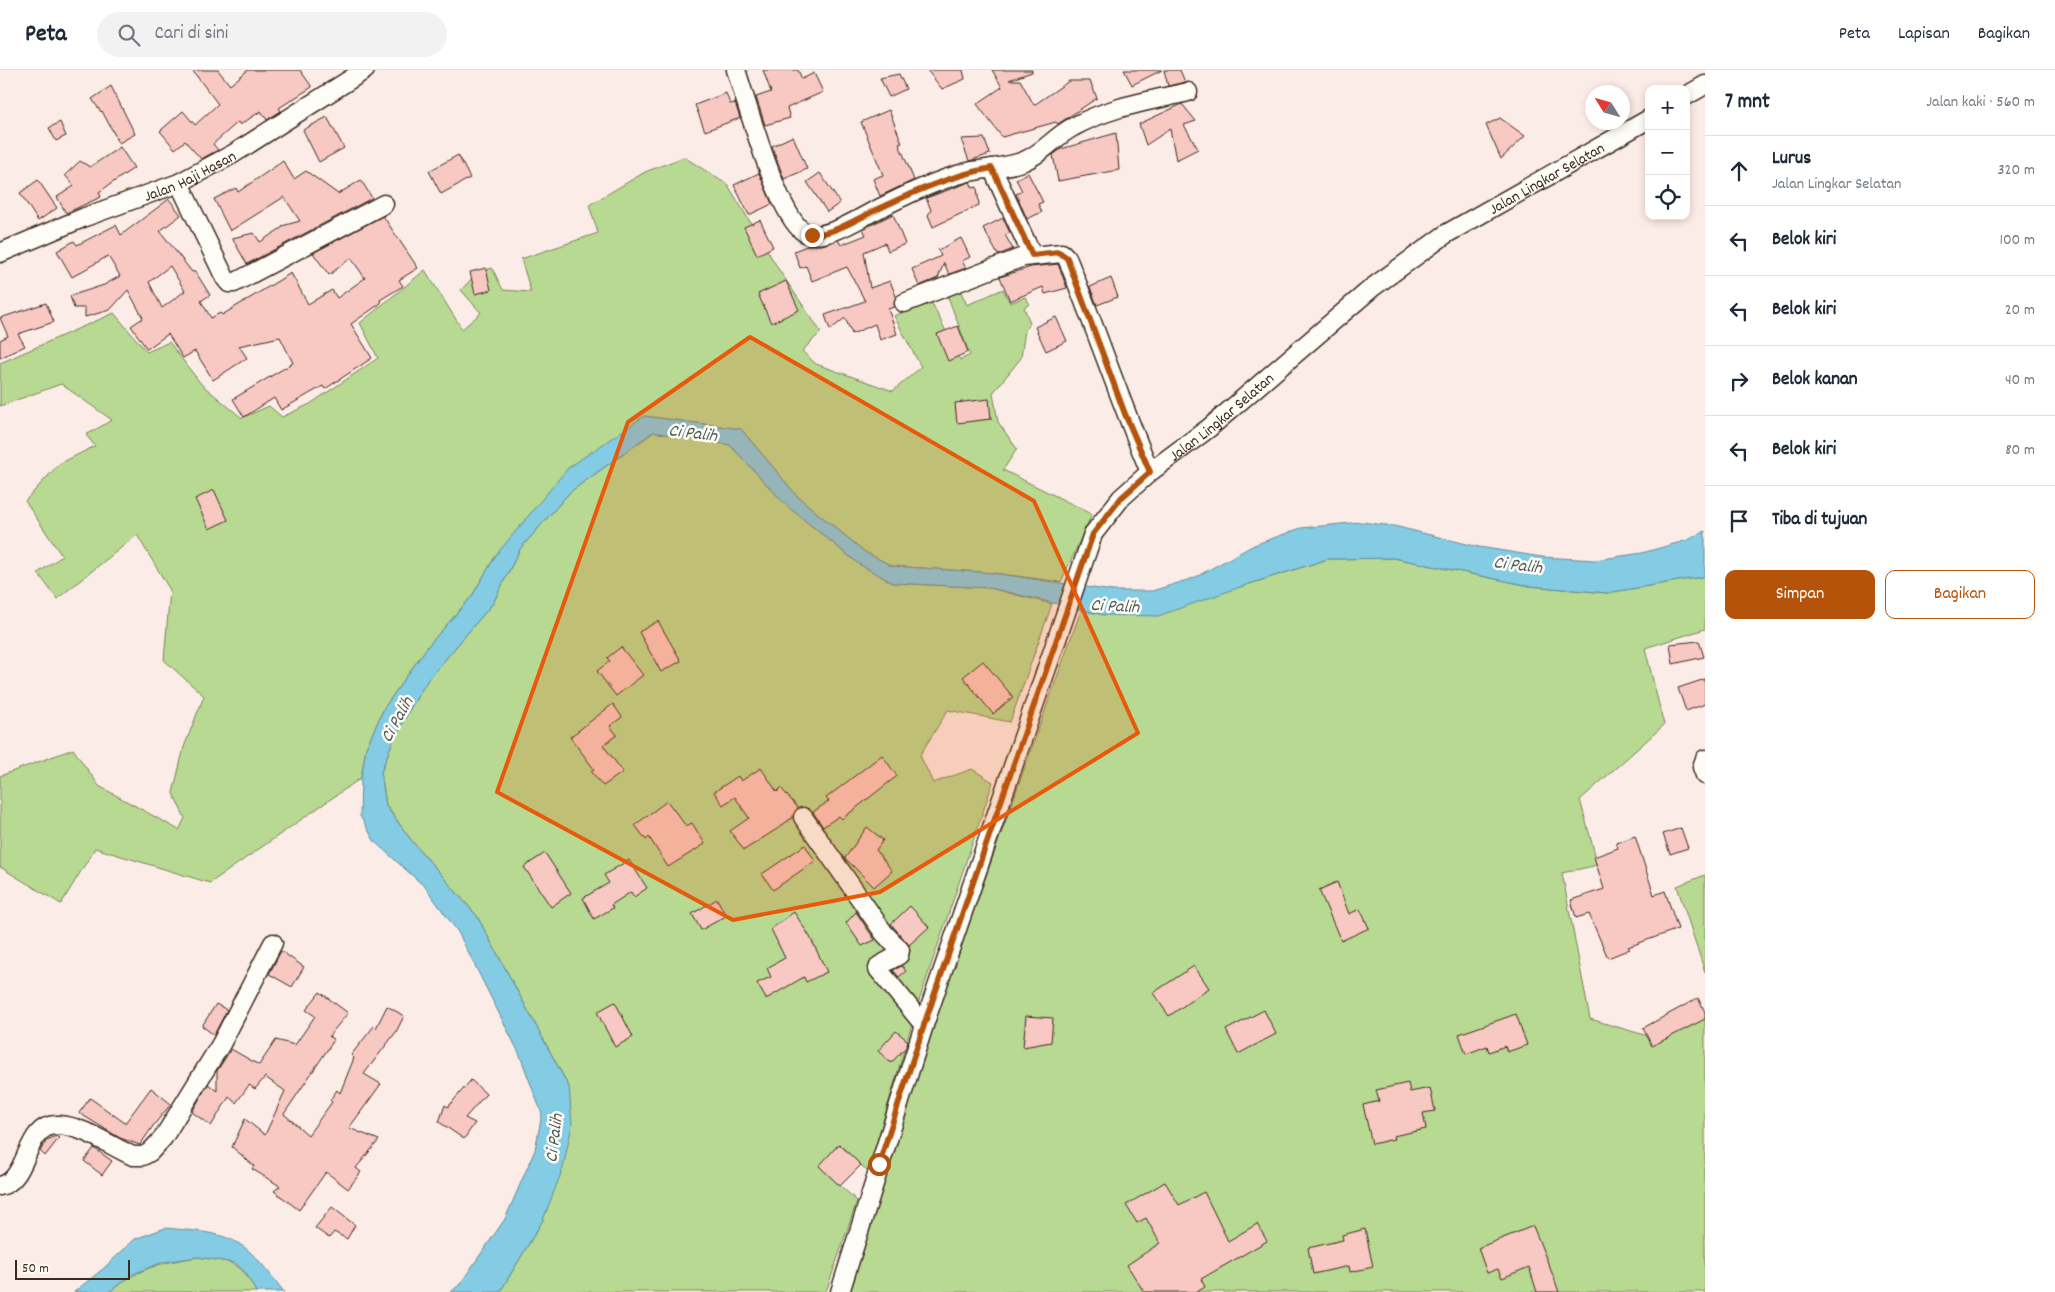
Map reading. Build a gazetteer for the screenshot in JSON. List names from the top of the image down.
{
  "streets": {
    "street": ["Jalan Haji Hasan", "Jalan Lingkar Selatan"]
  },
  "water": ["Ci Palih"],
  "scale_bar": "50 m",
  "north": "top left",
  "page": {
    "header": "Peta",
    "search": "Cari di sini",
    "nav": ["Peta", "Lapisan", "Bagikan"],
    "heading": ["7 mnt", "Jalan kaki · 560 m"],
    "map_buttons": ["+", "−"],
    "list": [
      ["Lurus", "Jalan Lingkar Selatan", "320 m"],
      ["Belok kiri", "100 m"],
      ["Belok kiri", "20 m"],
      ["Belok kanan", "40 m"],
      ["Belok kiri", "80 m"],
      "Tiba di tujuan"
    ],
    "buttons": ["Simpan", "Bagikan"],
    "scale": "50 m"
  }
}
